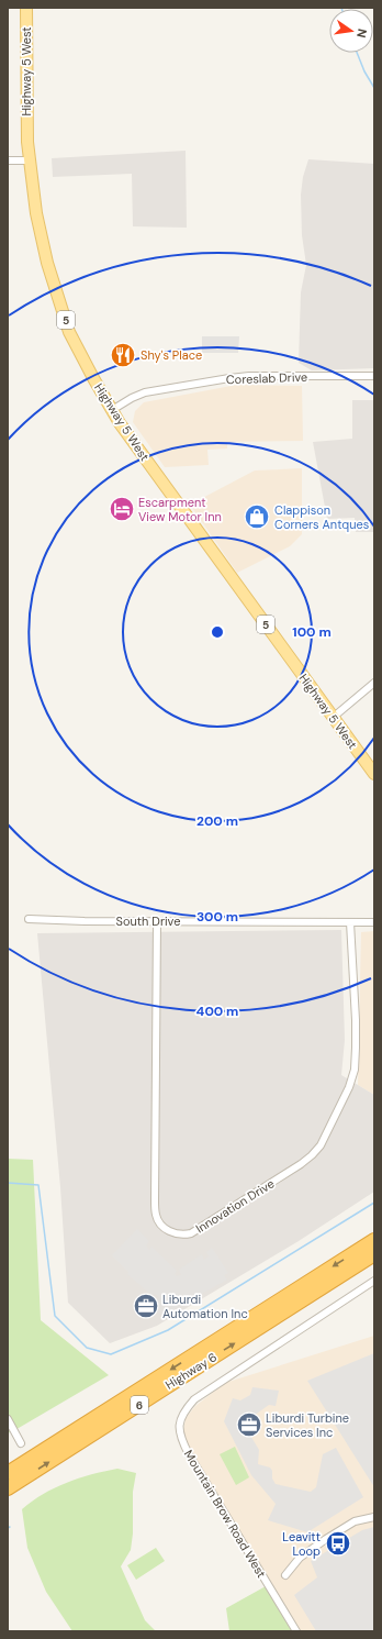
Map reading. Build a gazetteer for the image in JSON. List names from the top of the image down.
{
  "streets": {
    "highway": ["Highway 6", "6"],
    "main road": ["Highway 5 West", "5"],
    "street": [
      "Coreslab Drive",
      "South Drive",
      "Innovation Drive",
      "Mountain Brow Road West"
    ]
  },
  "crossings": [
    ["Highway 5 West", "Coreslab Drive"],
    ["South Drive", "Innovation Drive"]
  ],
  "places": {
    "restaurant": ["Shy's Place"],
    "hotel": ["Escarpment View Motor Inn"],
    "shop": ["Clappison Corners Antques"],
    "office": ["Liburdi Automation Inc", "Liburdi Turbine Services Inc"],
    "bus stop": ["Leavitt Loop"]
  },
  "north": "right",
  "rings": [
    "100 m",
    "200 m",
    "300 m",
    "400 m"
  ]
}
